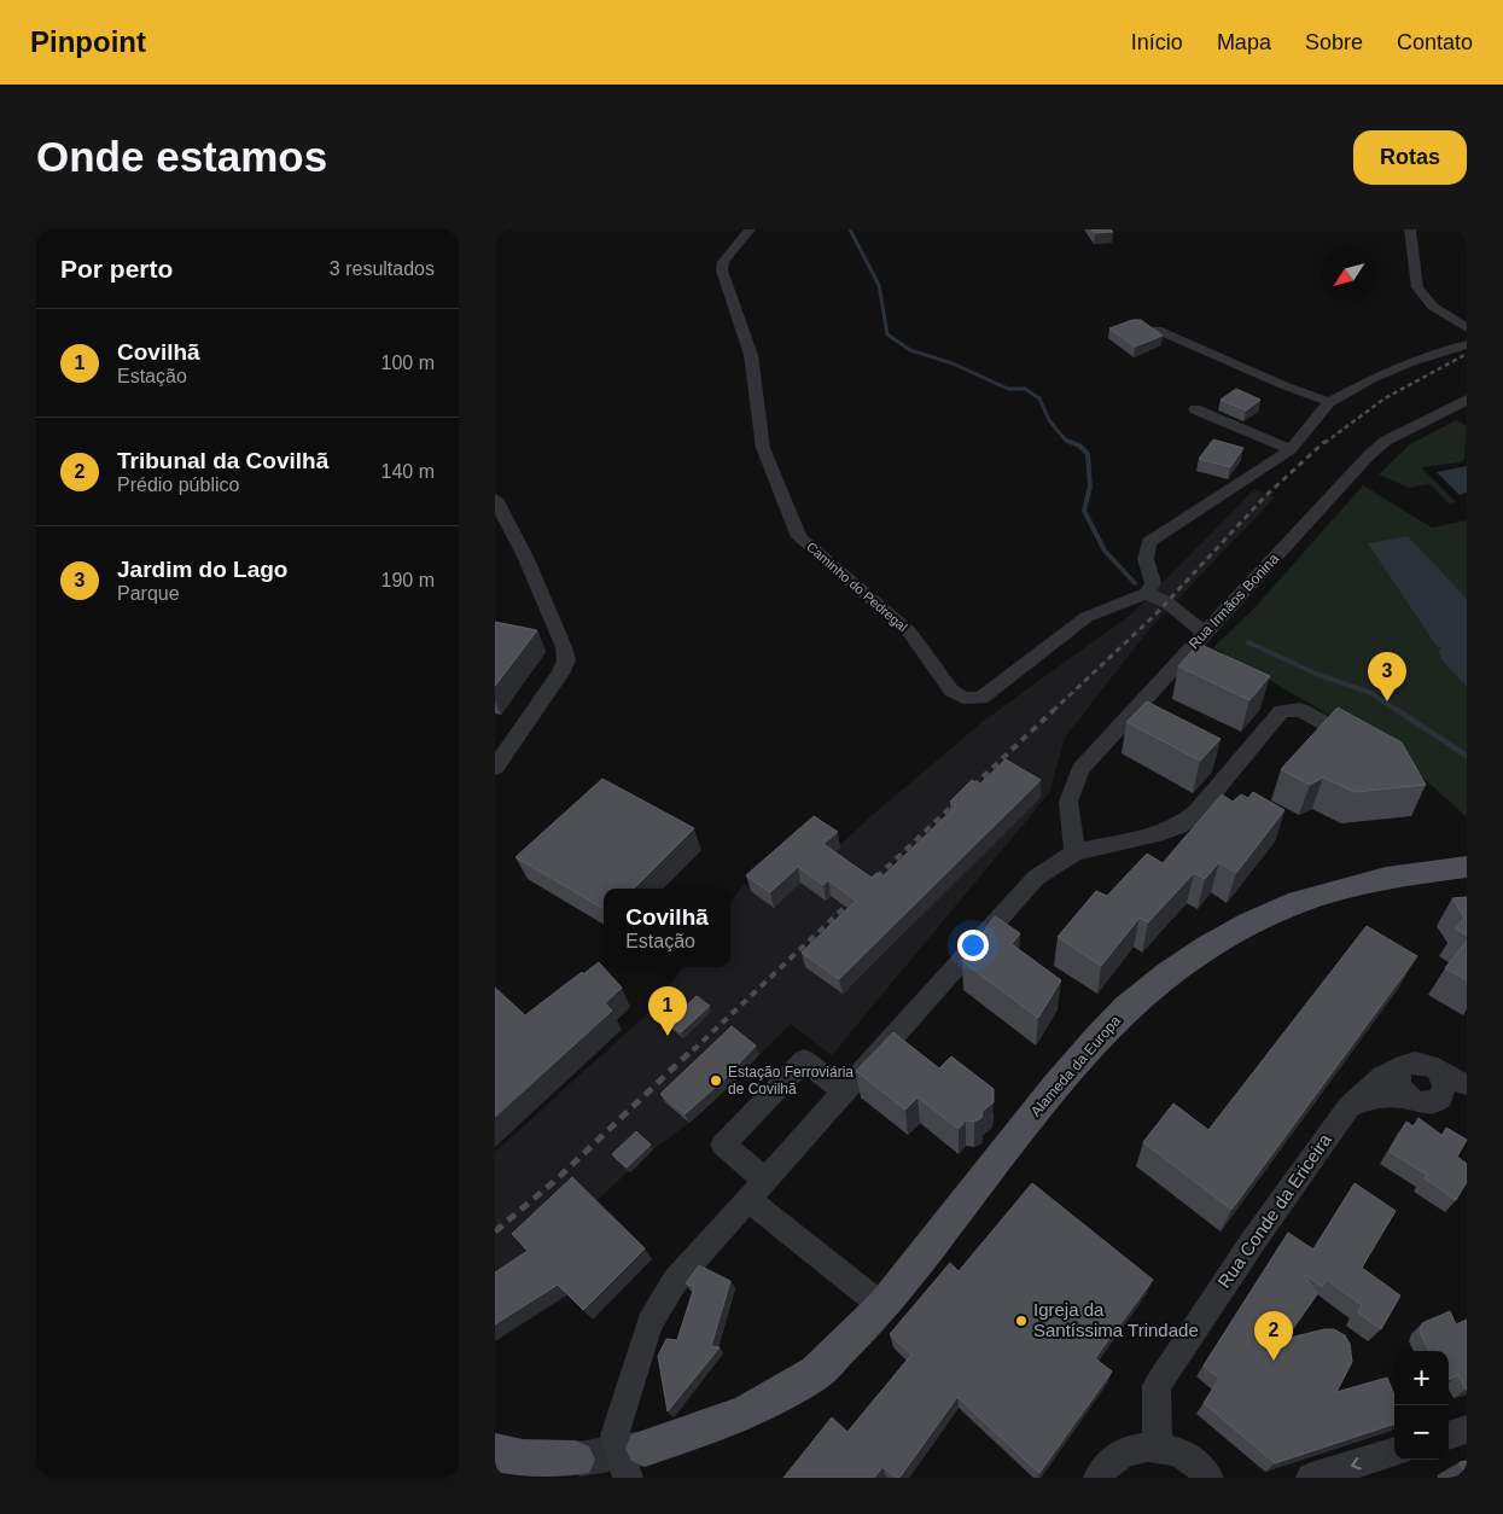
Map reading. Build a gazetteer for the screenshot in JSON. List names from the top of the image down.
{
  "streets": {
    "main road": ["Alameda da Europa"],
    "street": ["Caminho do Pedregal", "Rua Irmãos Bonina", "Rua Conde da Ericeira"]
  },
  "places": ["Estação Ferroviária de Covilhã", "Igreja da Santíssima Trindade"],
  "north": "bottom left",
  "page": {
    "header": "Pinpoint",
    "nav": [
      "Início",
      "Mapa",
      "Sobre",
      "Contato"
    ],
    "buttons": "Rotas",
    "title": "Onde estamos",
    "heading": ["Por perto", "3 resultados"],
    "list": [
      {
        "mark": "1",
        "name": "Covilhã",
        "note": "Estação",
        "value": "100 m"
      },
      {
        "mark": "2",
        "name": "Tribunal da Covilhã",
        "note": "Prédio público",
        "value": "140 m"
      },
      {
        "mark": "3",
        "name": "Jardim do Lago",
        "note": "Parque",
        "value": "190 m"
      }
    ],
    "pins": ["3", "1", "2"],
    "popup": ["Covilhã", "Estação"],
    "map_buttons": ["+", "−"]
  }
}
